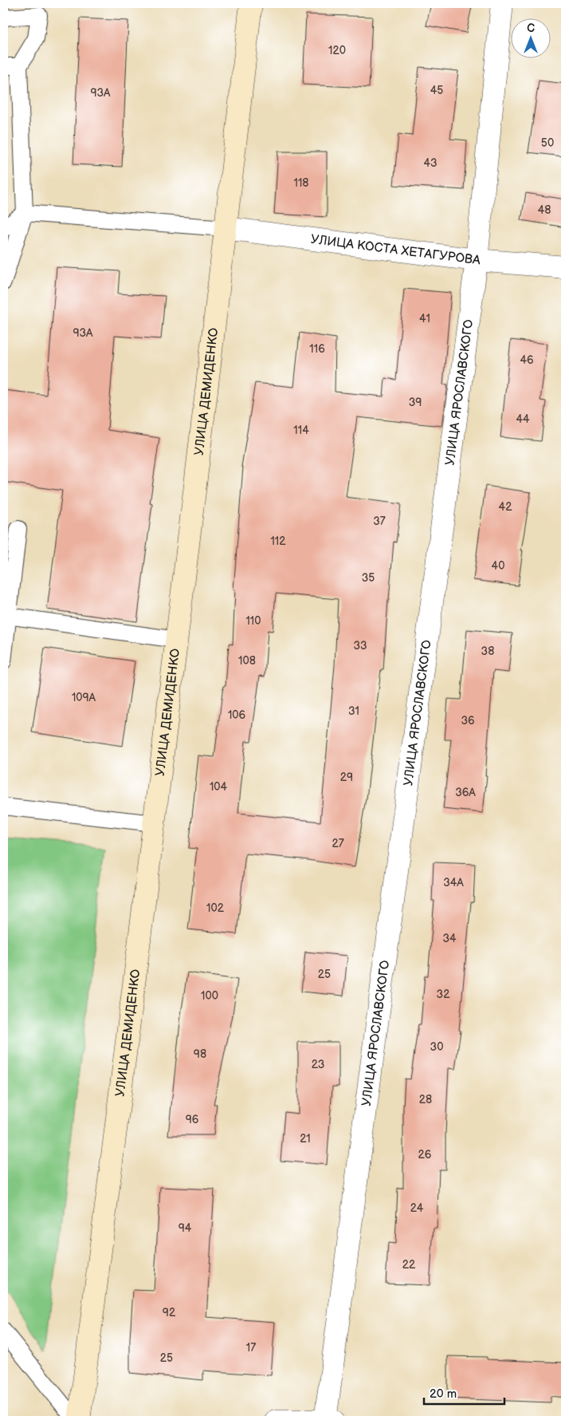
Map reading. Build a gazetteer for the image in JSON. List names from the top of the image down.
{
  "streets": {
    "main road": ["УЛИЦА ДЕМИДЕНКО"],
    "street": ["УЛИЦА КОСТА ХЕТАГУРОВА", "УЛИЦА ЯРОСЛАВСКОГО"]
  },
  "crossings": [
    ["УЛИЦА КОСТА ХЕТАГУРОВА", "УЛИЦА ДЕМИДЕНКО"],
    ["УЛИЦА КОСТА ХЕТАГУРОВА", "УЛИЦА ЯРОСЛАВСКОГО"]
  ],
  "house_numbers": [
    "120",
    "45",
    "93А",
    "50",
    "43",
    "118",
    "48",
    "41",
    "93А",
    "116",
    "46",
    "39",
    "44",
    "114",
    "42",
    "37",
    "112",
    "40",
    "35",
    "110",
    "33",
    "38",
    "108",
    "109А",
    "31",
    "106",
    "36",
    "29",
    "104",
    "36А",
    "27",
    "34А",
    "102",
    "34",
    "25",
    "32",
    "100",
    "30",
    "98",
    "23",
    "28",
    "96",
    "21",
    "26",
    "24",
    "94",
    "22",
    "92",
    "17",
    "25"
  ],
  "scale_bar": "20 m",
  "north": "top"
}
